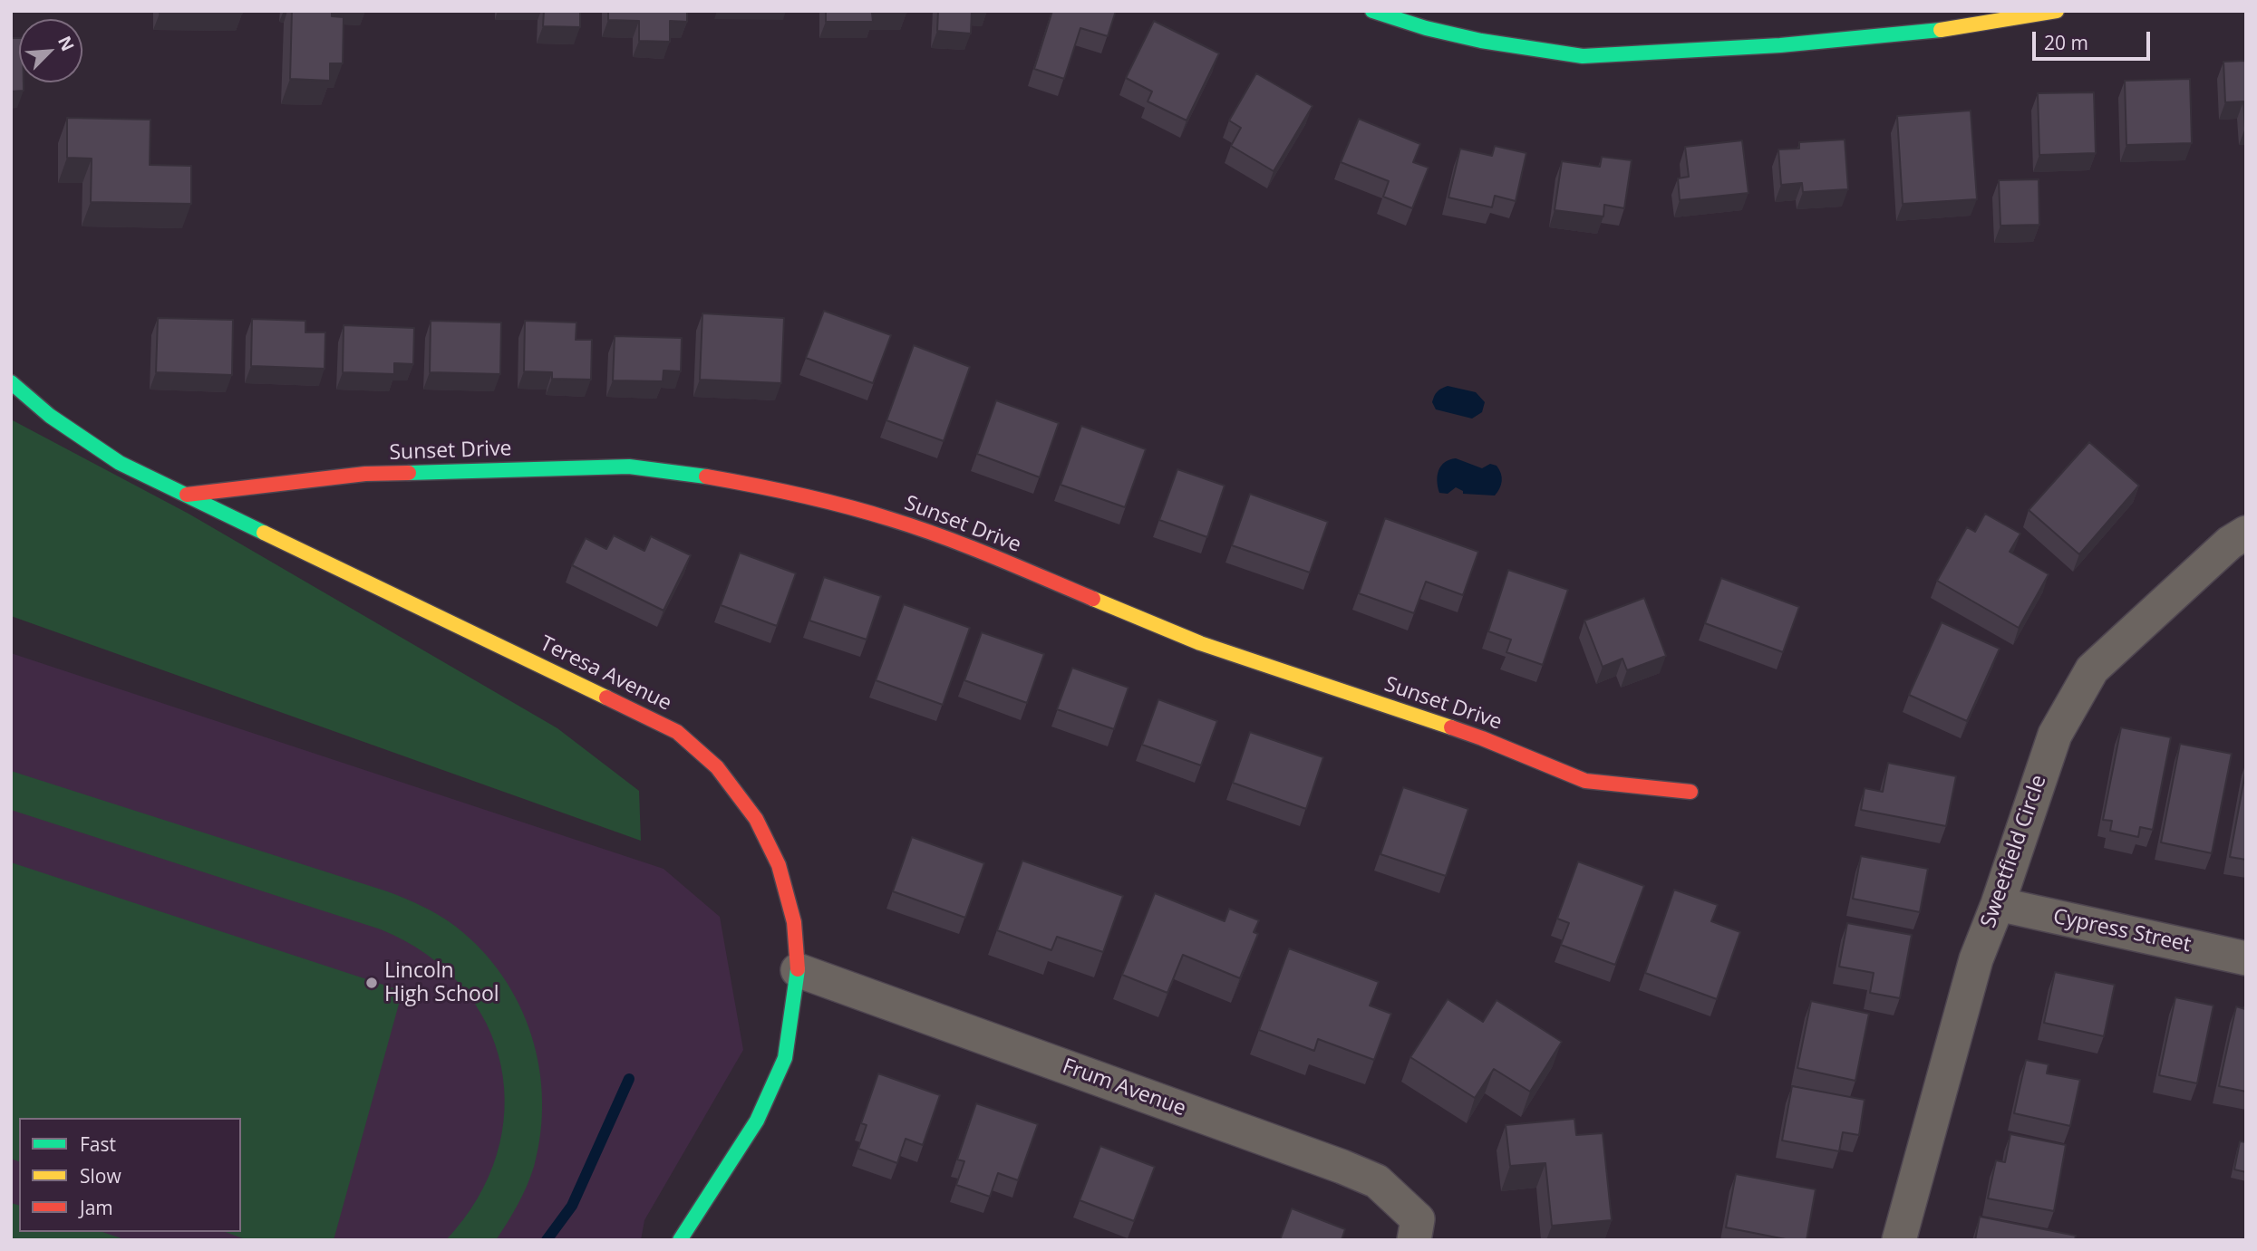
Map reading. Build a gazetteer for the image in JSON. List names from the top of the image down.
{
  "streets": {
    "street": [
      "Sunset Drive",
      "Teresa Avenue",
      "Sweetfield Circle",
      "Cypress Street",
      "Frum Avenue"
    ]
  },
  "crossings": [
    ["Sunset Drive", "Teresa Avenue"],
    ["Teresa Avenue", "Frum Avenue"],
    ["Sweetfield Circle", "Cypress Street"]
  ],
  "places": ["Lincoln High School"],
  "legend": ["Fast", "Slow", "Jam"],
  "scale_bar": "20 m",
  "north": "top right"
}
